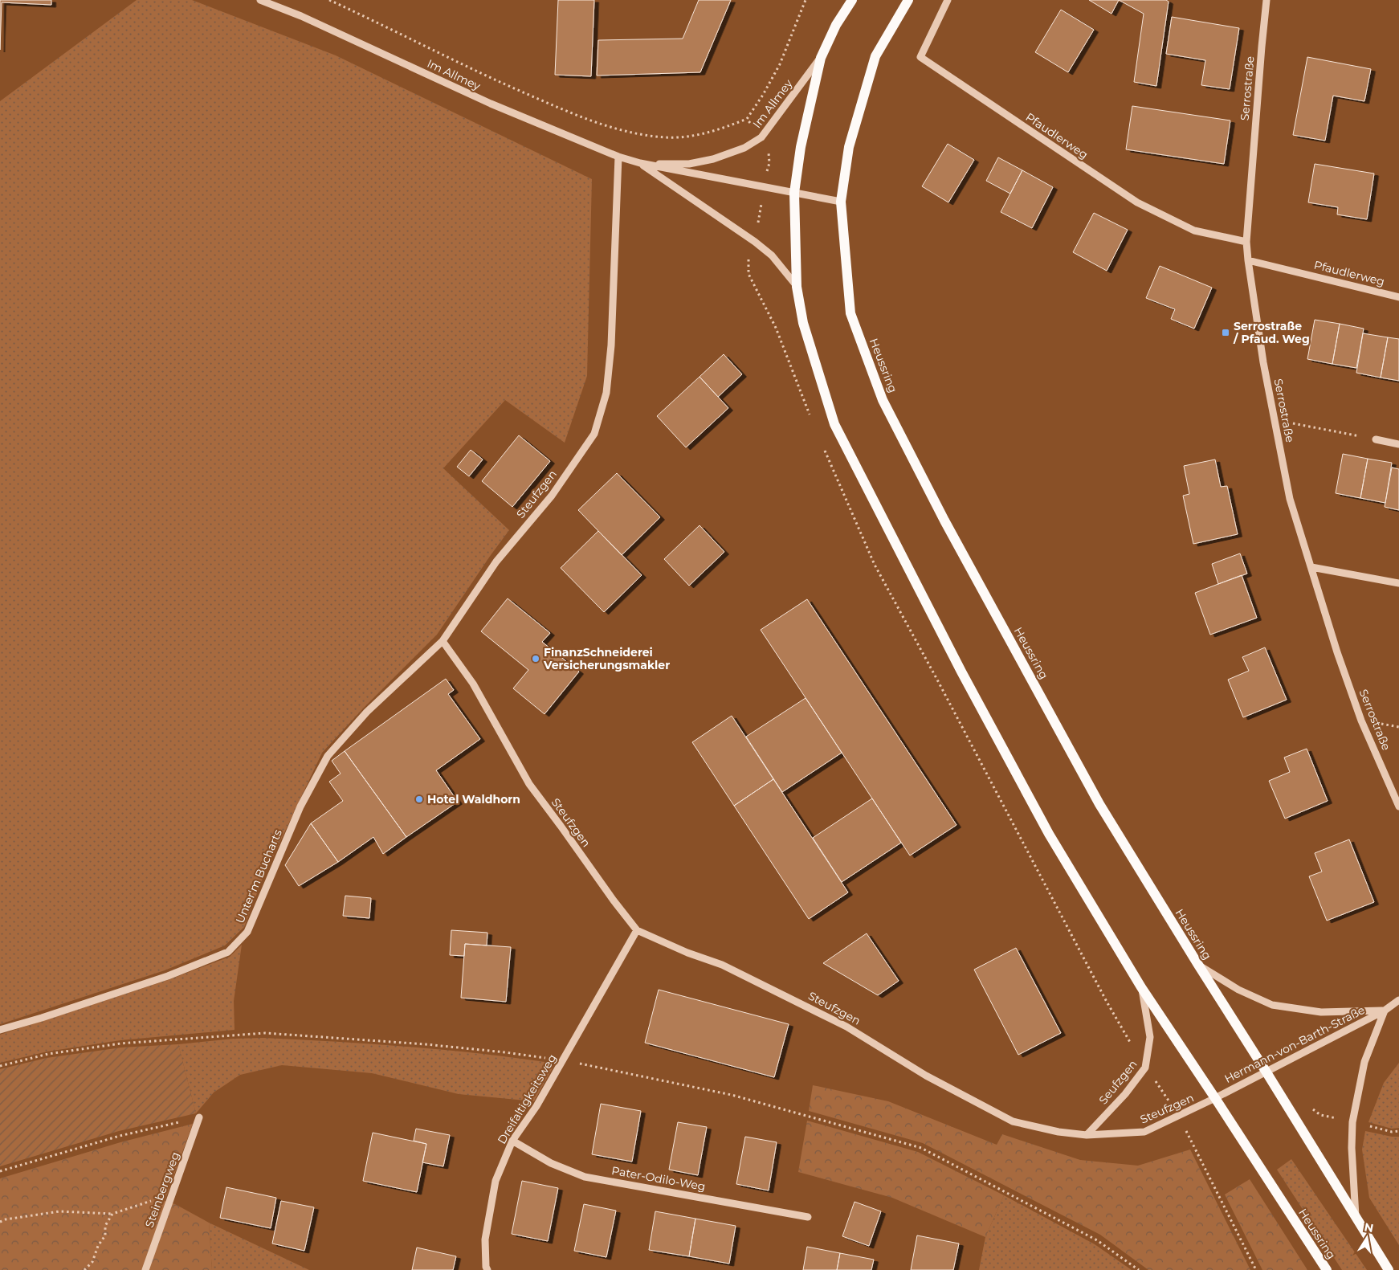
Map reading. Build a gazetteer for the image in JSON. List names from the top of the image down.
{
  "streets": {
    "main road": ["Heussring"],
    "street": [
      "Im Allmey",
      "Serrostraße",
      "Pfaudlerweg",
      "Steufzgen",
      "Unter'm Bucharts",
      "Hermann-von-Barth-Straße",
      "Seufzgen",
      "Dreifaltigkeitsweg",
      "Pater-Odilo-Weg",
      "Steinbergweg"
    ]
  },
  "crossings": [
    ["Im Allmey", "Heussring"],
    ["Im Allmey", "Steufzgen"],
    ["Serrostraße", "Pfaudlerweg"],
    ["Heussring", "Steufzgen"],
    ["Heussring", "Hermann-von-Barth-Straße"],
    ["Heussring", "Seufzgen"],
    ["Steufzgen", "Unter'm Bucharts"],
    ["Steufzgen", "Hermann-von-Barth-Straße"],
    ["Steufzgen", "Seufzgen"],
    ["Steufzgen", "Dreifaltigkeitsweg"],
    ["Dreifaltigkeitsweg", "Pater-Odilo-Weg"]
  ],
  "places": {
    "transit": ["Serrostraße / Pfaud. Weg"],
    "other": ["FinanzSchneiderei Versicherungsmakler", "Hotel Waldhorn"]
  },
  "north": "top"
}
